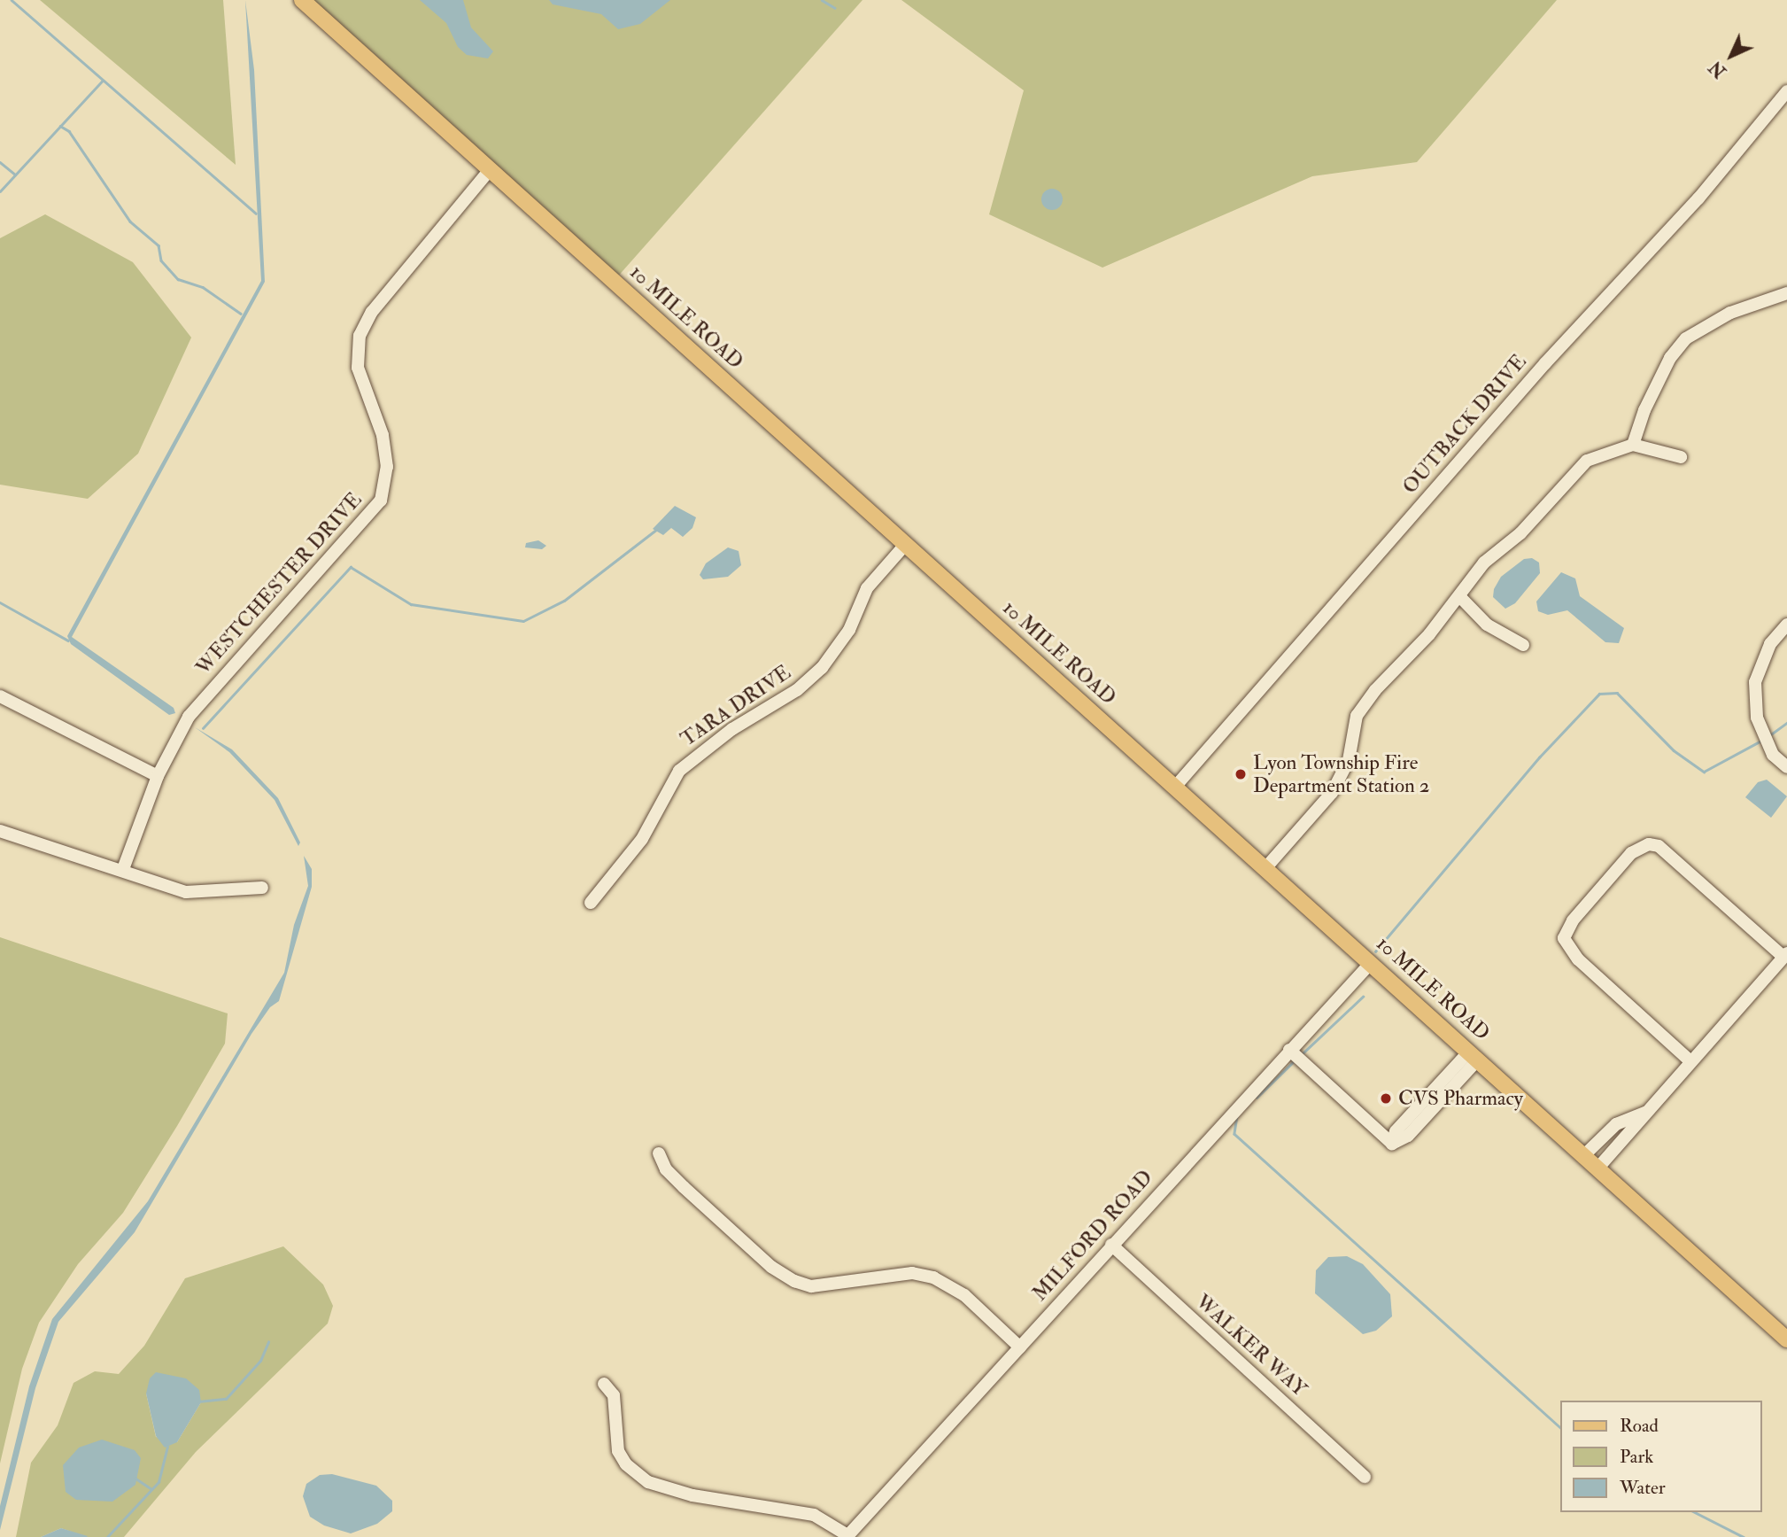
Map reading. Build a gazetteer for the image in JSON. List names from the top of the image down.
{
  "streets": {
    "main road": ["10 MILE ROAD"],
    "street": [
      "OUTBACK DRIVE",
      "WESTCHESTER DRIVE",
      "TARA DRIVE",
      "MILFORD ROAD",
      "WALKER WAY"
    ]
  },
  "crossings": [
    ["10 MILE ROAD", "OUTBACK DRIVE"],
    ["10 MILE ROAD", "WESTCHESTER DRIVE"],
    ["10 MILE ROAD", "TARA DRIVE"],
    ["10 MILE ROAD", "MILFORD ROAD"],
    ["MILFORD ROAD", "WALKER WAY"]
  ],
  "places": ["Lyon Township Fire Department Station 2", "CVS Pharmacy"],
  "legend": ["Road", "Park", "Water"],
  "north": "bottom left"
}
